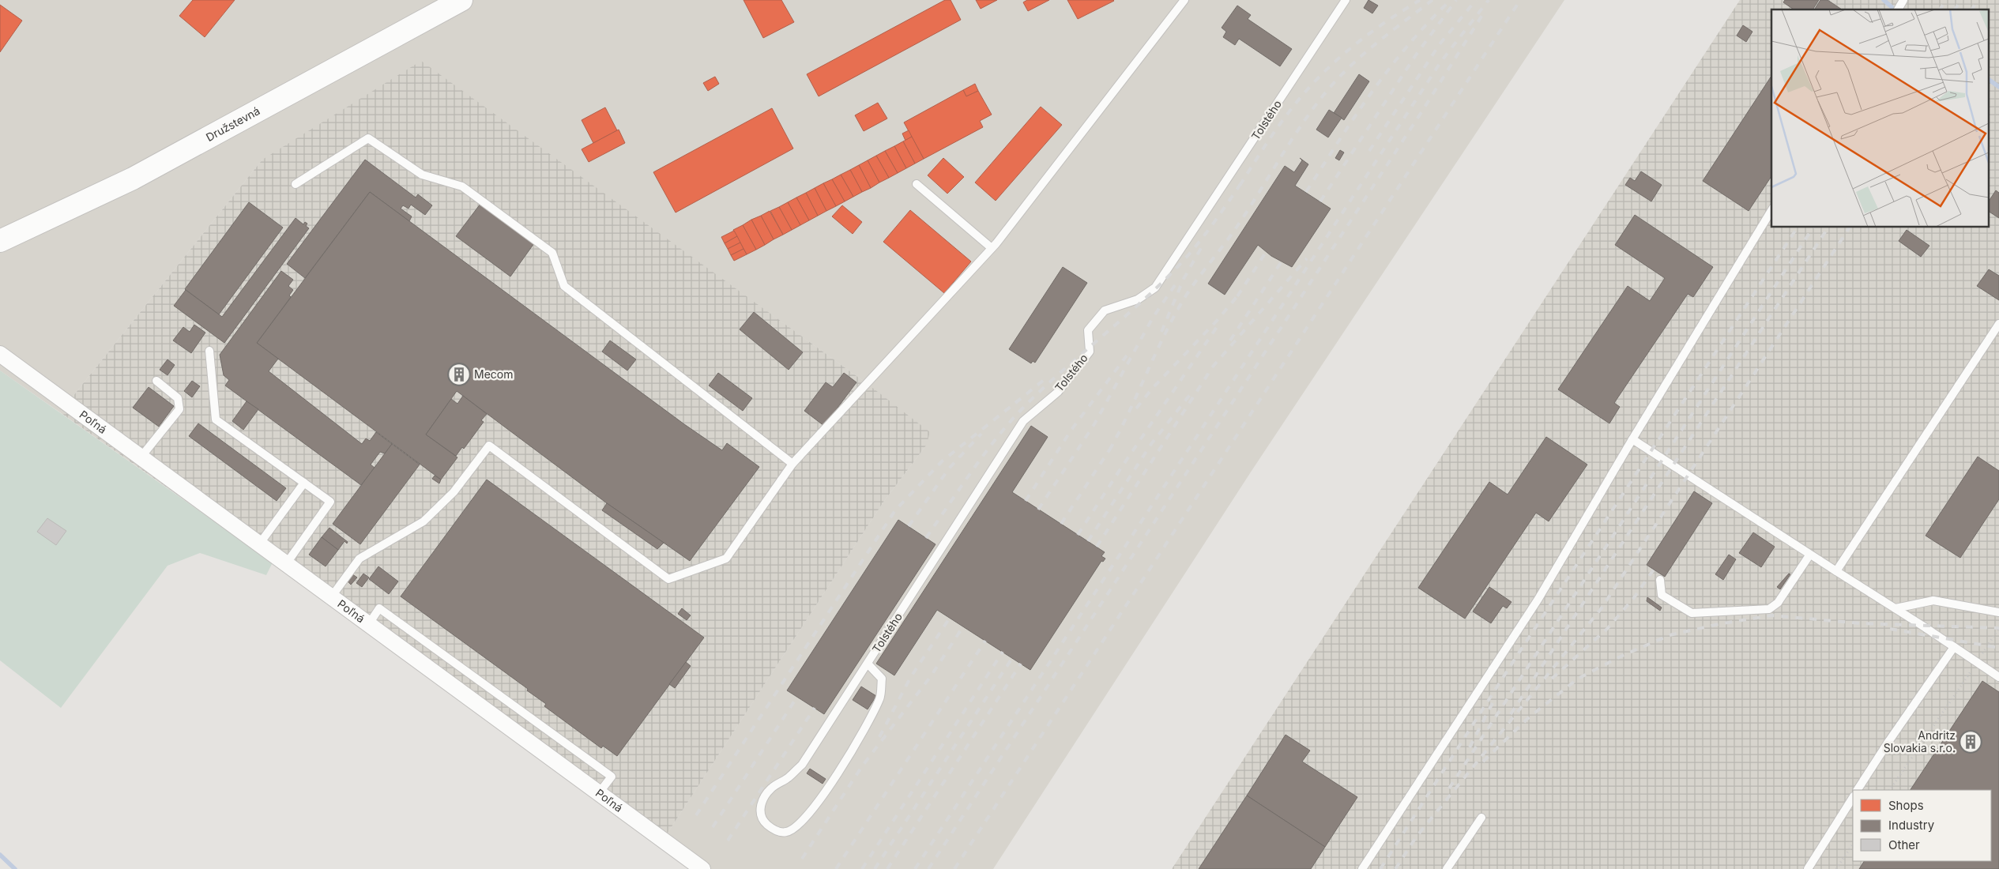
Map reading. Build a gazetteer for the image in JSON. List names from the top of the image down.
{
  "streets": {
    "main road": ["Družstevná"],
    "street": ["Poľná"],
    "lane": ["Tolstého"]
  },
  "places": {
    "building": ["Mecom", "Andritz Slovakia s.r.o."]
  },
  "legend": ["Shops", "Industry", "Other"]
}
